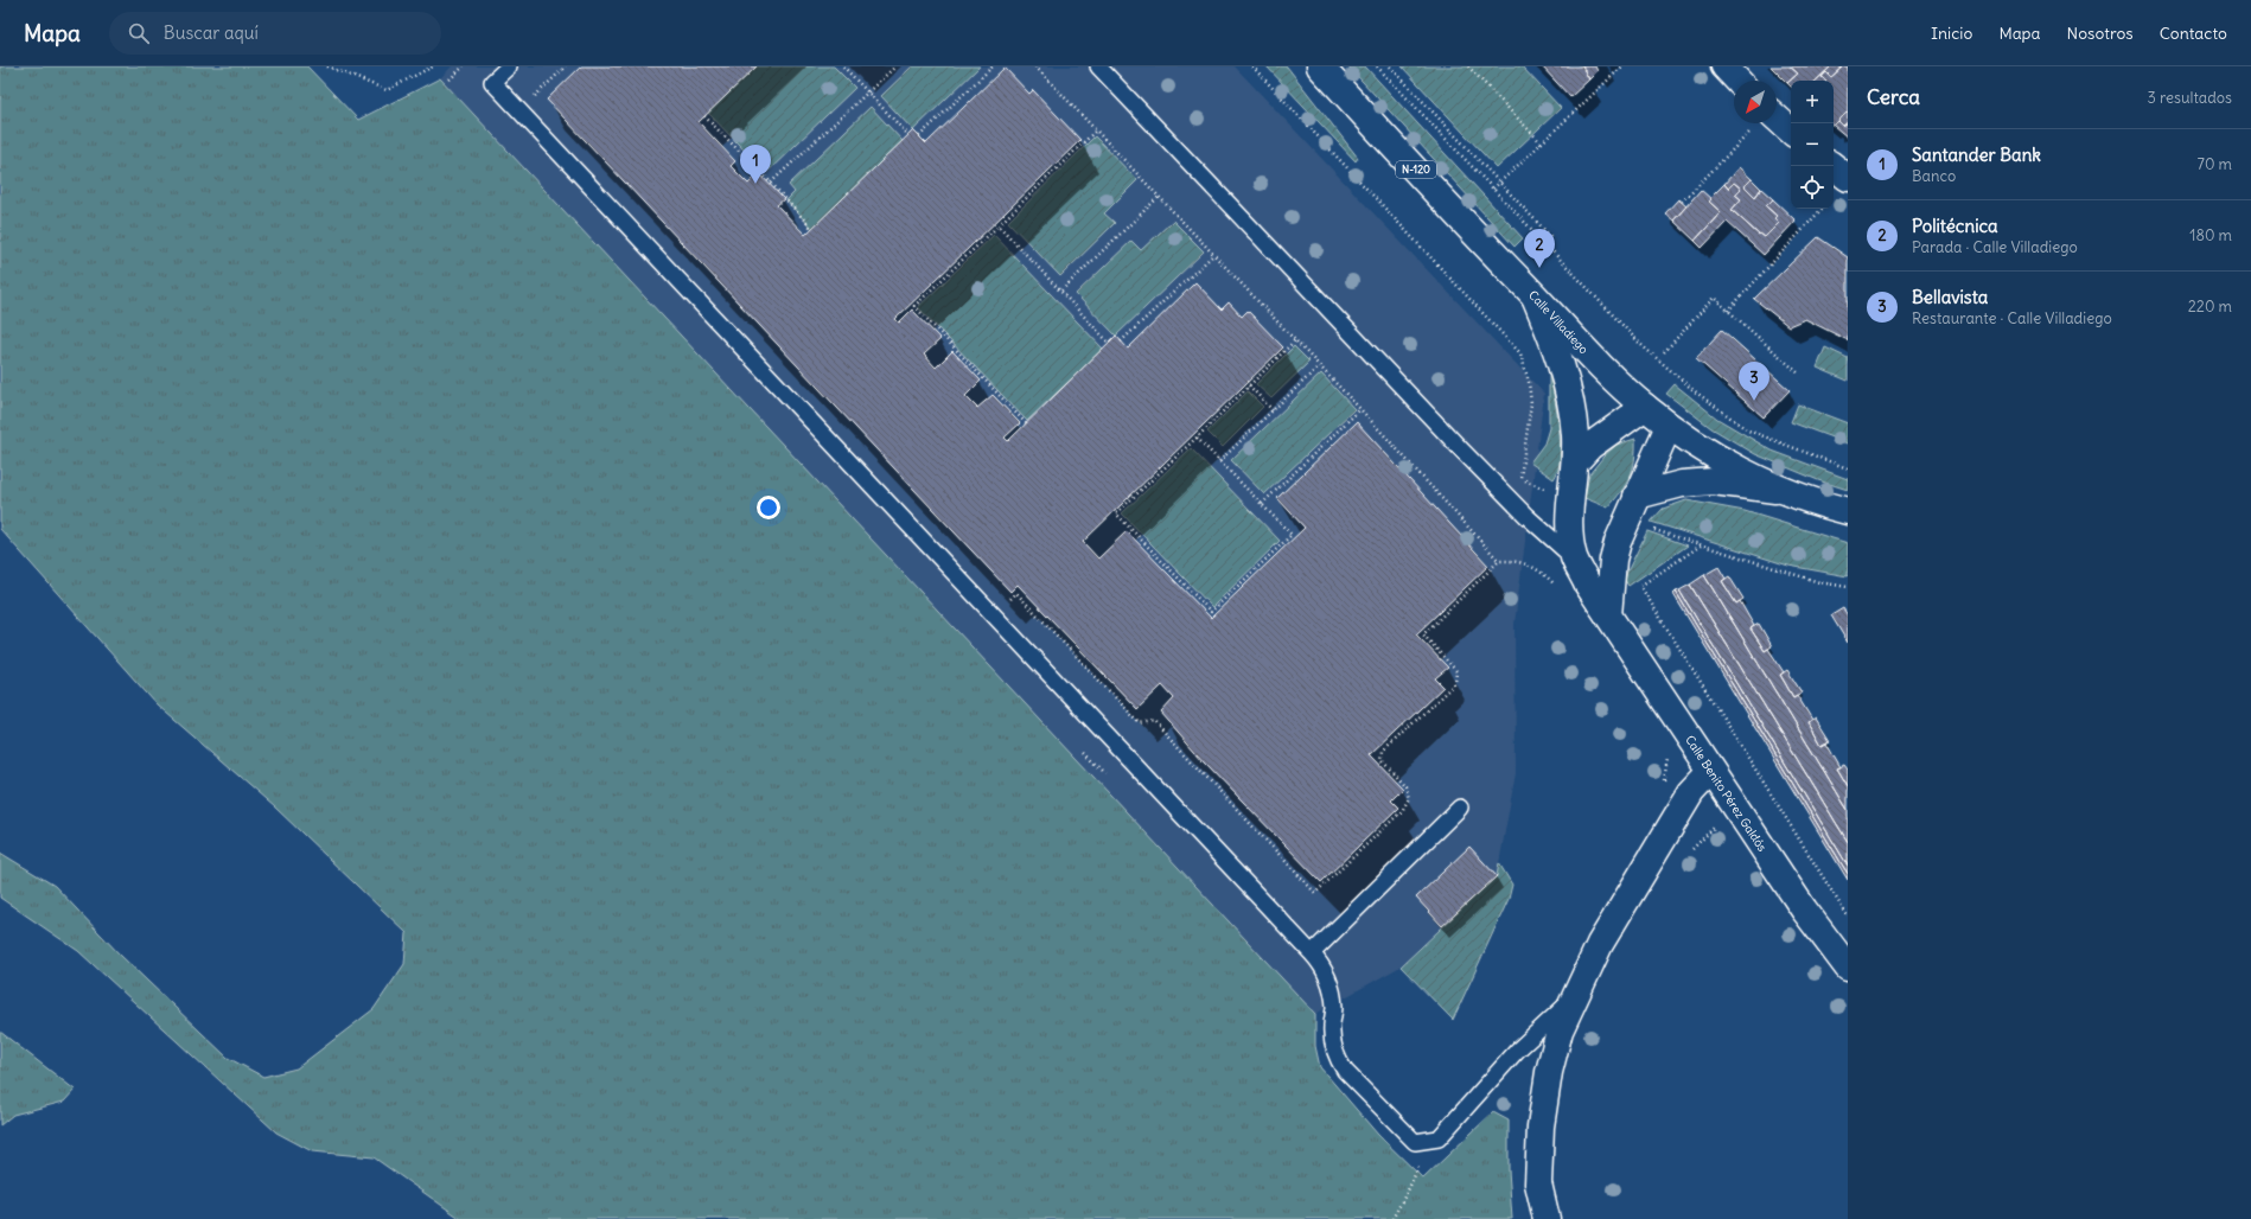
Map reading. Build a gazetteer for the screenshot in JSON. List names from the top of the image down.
{
  "streets": {
    "main road": ["N-120", "Calle Villadiego", "Calle Benito Pérez Galdós"]
  },
  "crossings": [
    ["Calle Villadiego", "Calle Benito Pérez Galdós"]
  ],
  "north": "bottom left",
  "page": {
    "header": "Mapa",
    "search": "Buscar aquí",
    "nav": [
      "Inicio",
      "Mapa",
      "Nosotros",
      "Contacto"
    ],
    "heading": ["Cerca", "3 resultados"],
    "map_buttons": ["+", "−"],
    "list": [
      {
        "mark": "1",
        "name": "Santander Bank",
        "note": "Banco",
        "value": "70 m"
      },
      {
        "mark": "2",
        "name": "Politécnica",
        "note": "Parada · Calle Villadiego",
        "value": "180 m"
      },
      {
        "mark": "3",
        "name": "Bellavista",
        "note": "Restaurante · Calle Villadiego",
        "value": "220 m"
      }
    ],
    "pins": ["1", "2", "3"]
  }
}
